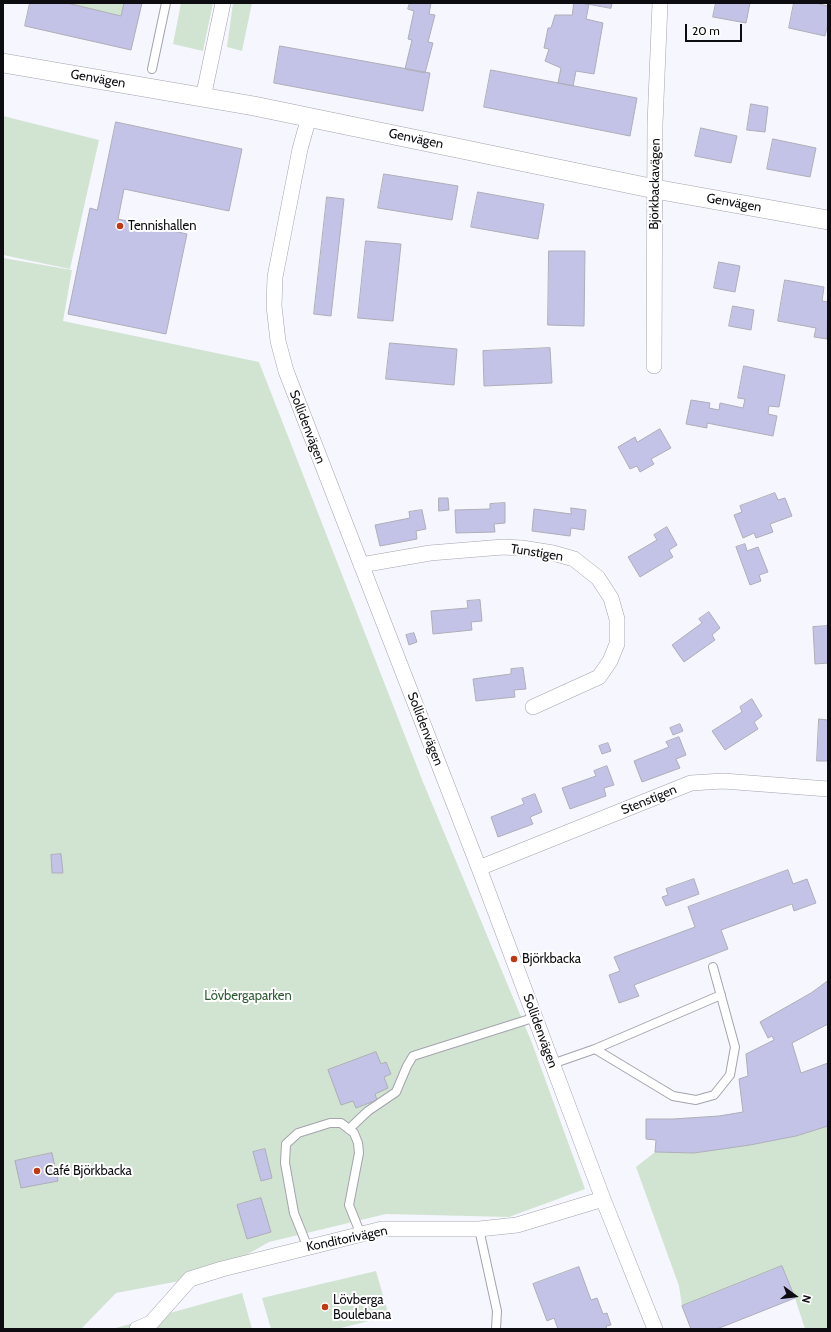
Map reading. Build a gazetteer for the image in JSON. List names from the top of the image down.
{
  "streets": {
    "street": [
      "Genvägen",
      "Björkbackavägen",
      "Sollidenvägen",
      "Tunstigen",
      "Stenstigen",
      "Konditorivägen"
    ]
  },
  "crossings": [
    ["Genvägen", "Björkbackavägen"],
    ["Genvägen", "Sollidenvägen"],
    ["Sollidenvägen", "Tunstigen"],
    ["Sollidenvägen", "Stenstigen"],
    ["Sollidenvägen", "Konditorivägen"]
  ],
  "parks": ["Lövbergaparken"],
  "places": [
    "Tennishallen",
    "Björkbacka",
    "Café Björkbacka",
    "Lövberga Boulebana"
  ],
  "scale_bar": "20 m",
  "north": "right"
}
